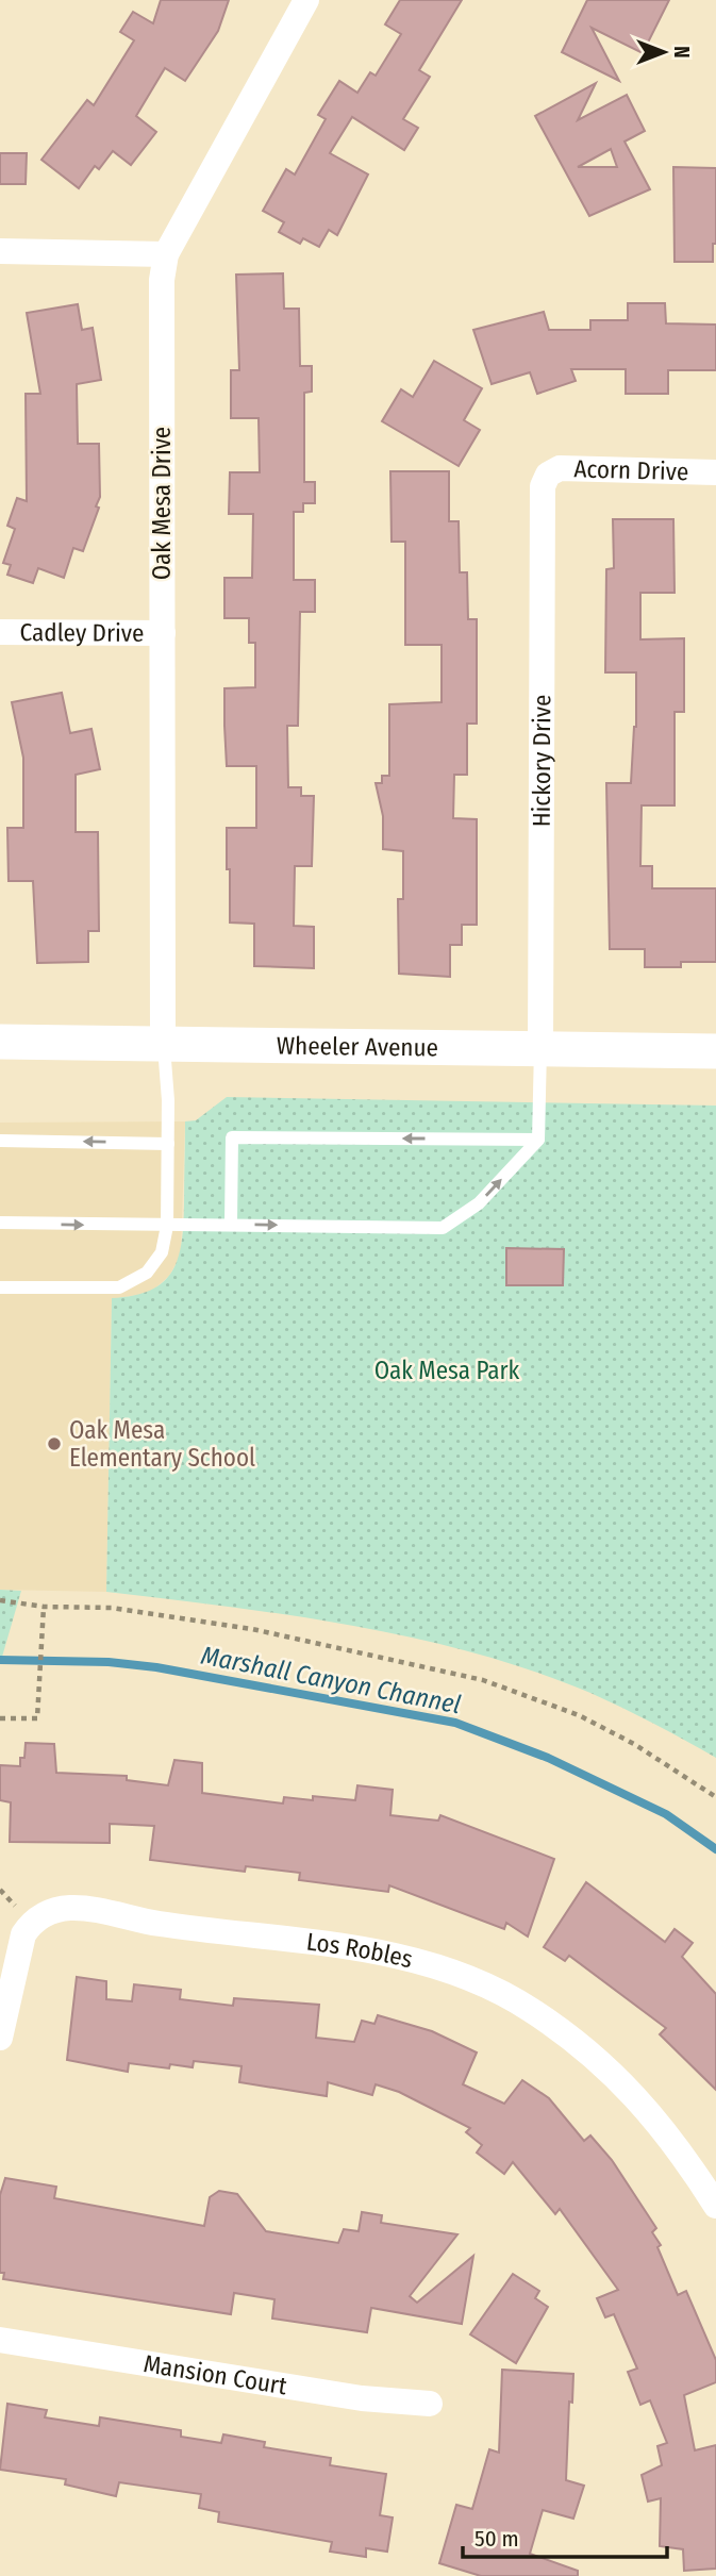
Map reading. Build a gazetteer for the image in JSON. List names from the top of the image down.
{
  "streets": {
    "main road": ["Wheeler Avenue"],
    "street": [
      "Acorn Drive",
      "Oak Mesa Drive",
      "Cadley Drive",
      "Hickory Drive",
      "Los Robles",
      "Mansion Court"
    ]
  },
  "crossings": [
    ["Acorn Drive", "Hickory Drive"],
    ["Oak Mesa Drive", "Cadley Drive"],
    ["Oak Mesa Drive", "Wheeler Avenue"],
    ["Hickory Drive", "Wheeler Avenue"]
  ],
  "water": ["Marshall Canyon Channel"],
  "parks": ["Oak Mesa Park"],
  "places": ["Oak Mesa Elementary School"],
  "scale_bar": "50 m",
  "north": "right"
}
